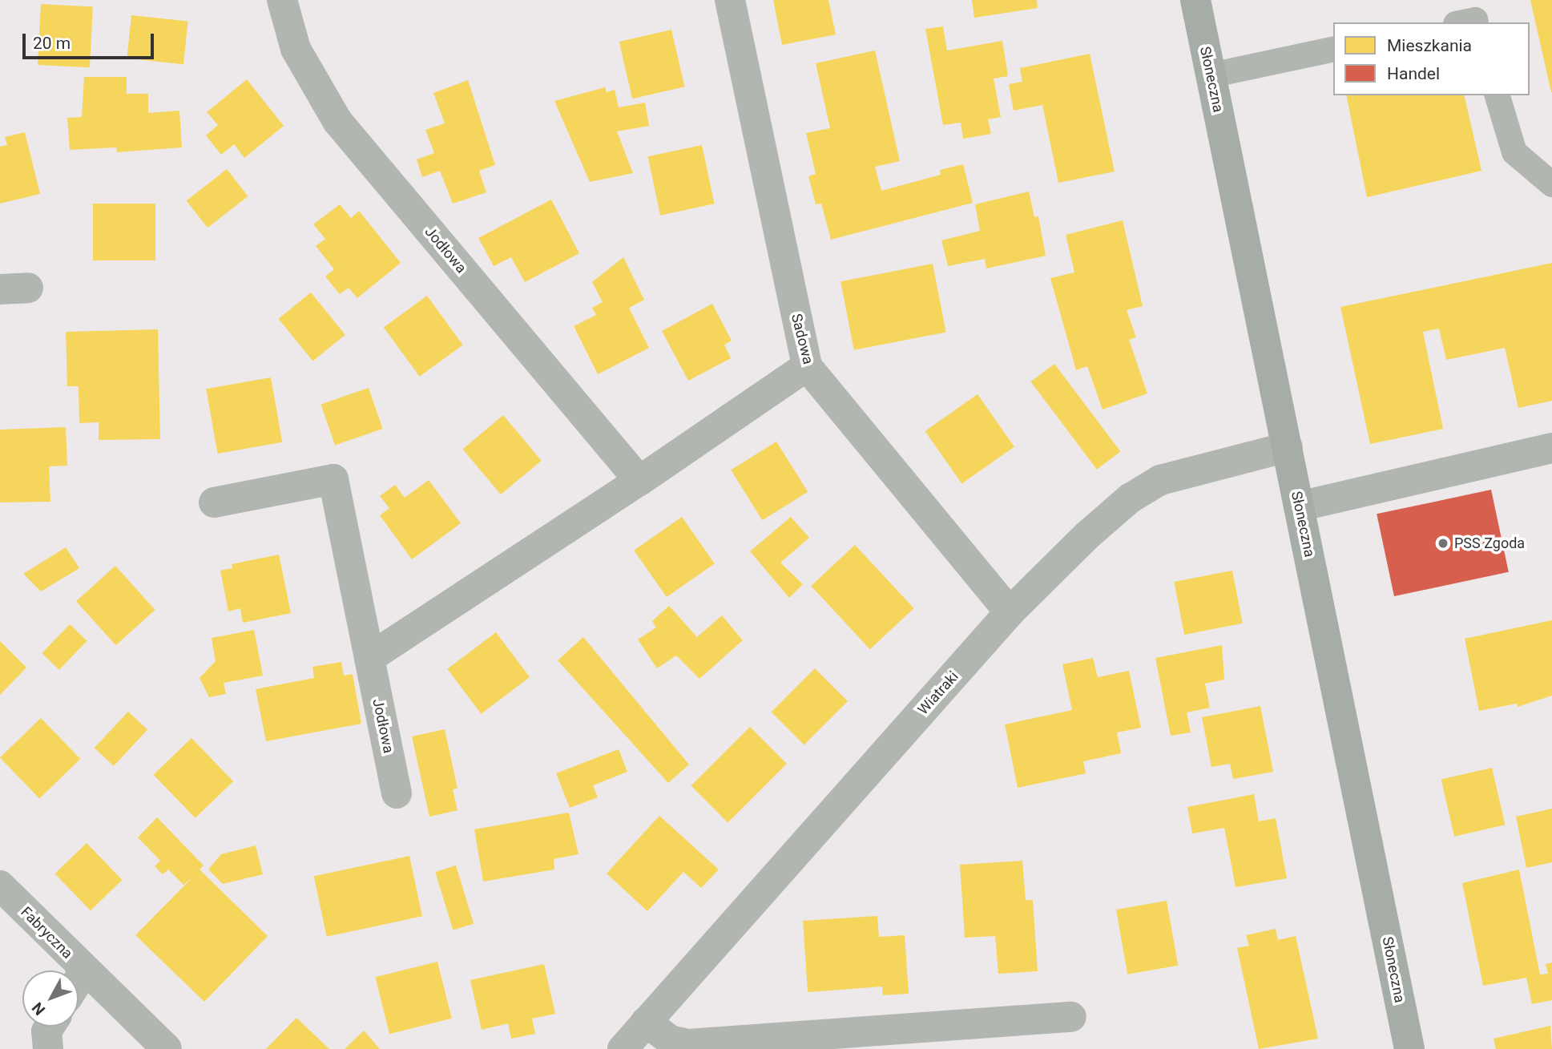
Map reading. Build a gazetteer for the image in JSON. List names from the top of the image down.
{
  "streets": {
    "street": [
      "Słoneczna",
      "Jodłowa",
      "Sadowa",
      "Wiatraki",
      "Fabryczna"
    ]
  },
  "crossings": [
    ["Słoneczna", "Wiatraki"],
    ["Sadowa", "Wiatraki"]
  ],
  "places": ["PSS Zgoda"],
  "legend": ["Mieszkania", "Handel"],
  "scale_bar": "20 m",
  "north": "bottom left"
}
